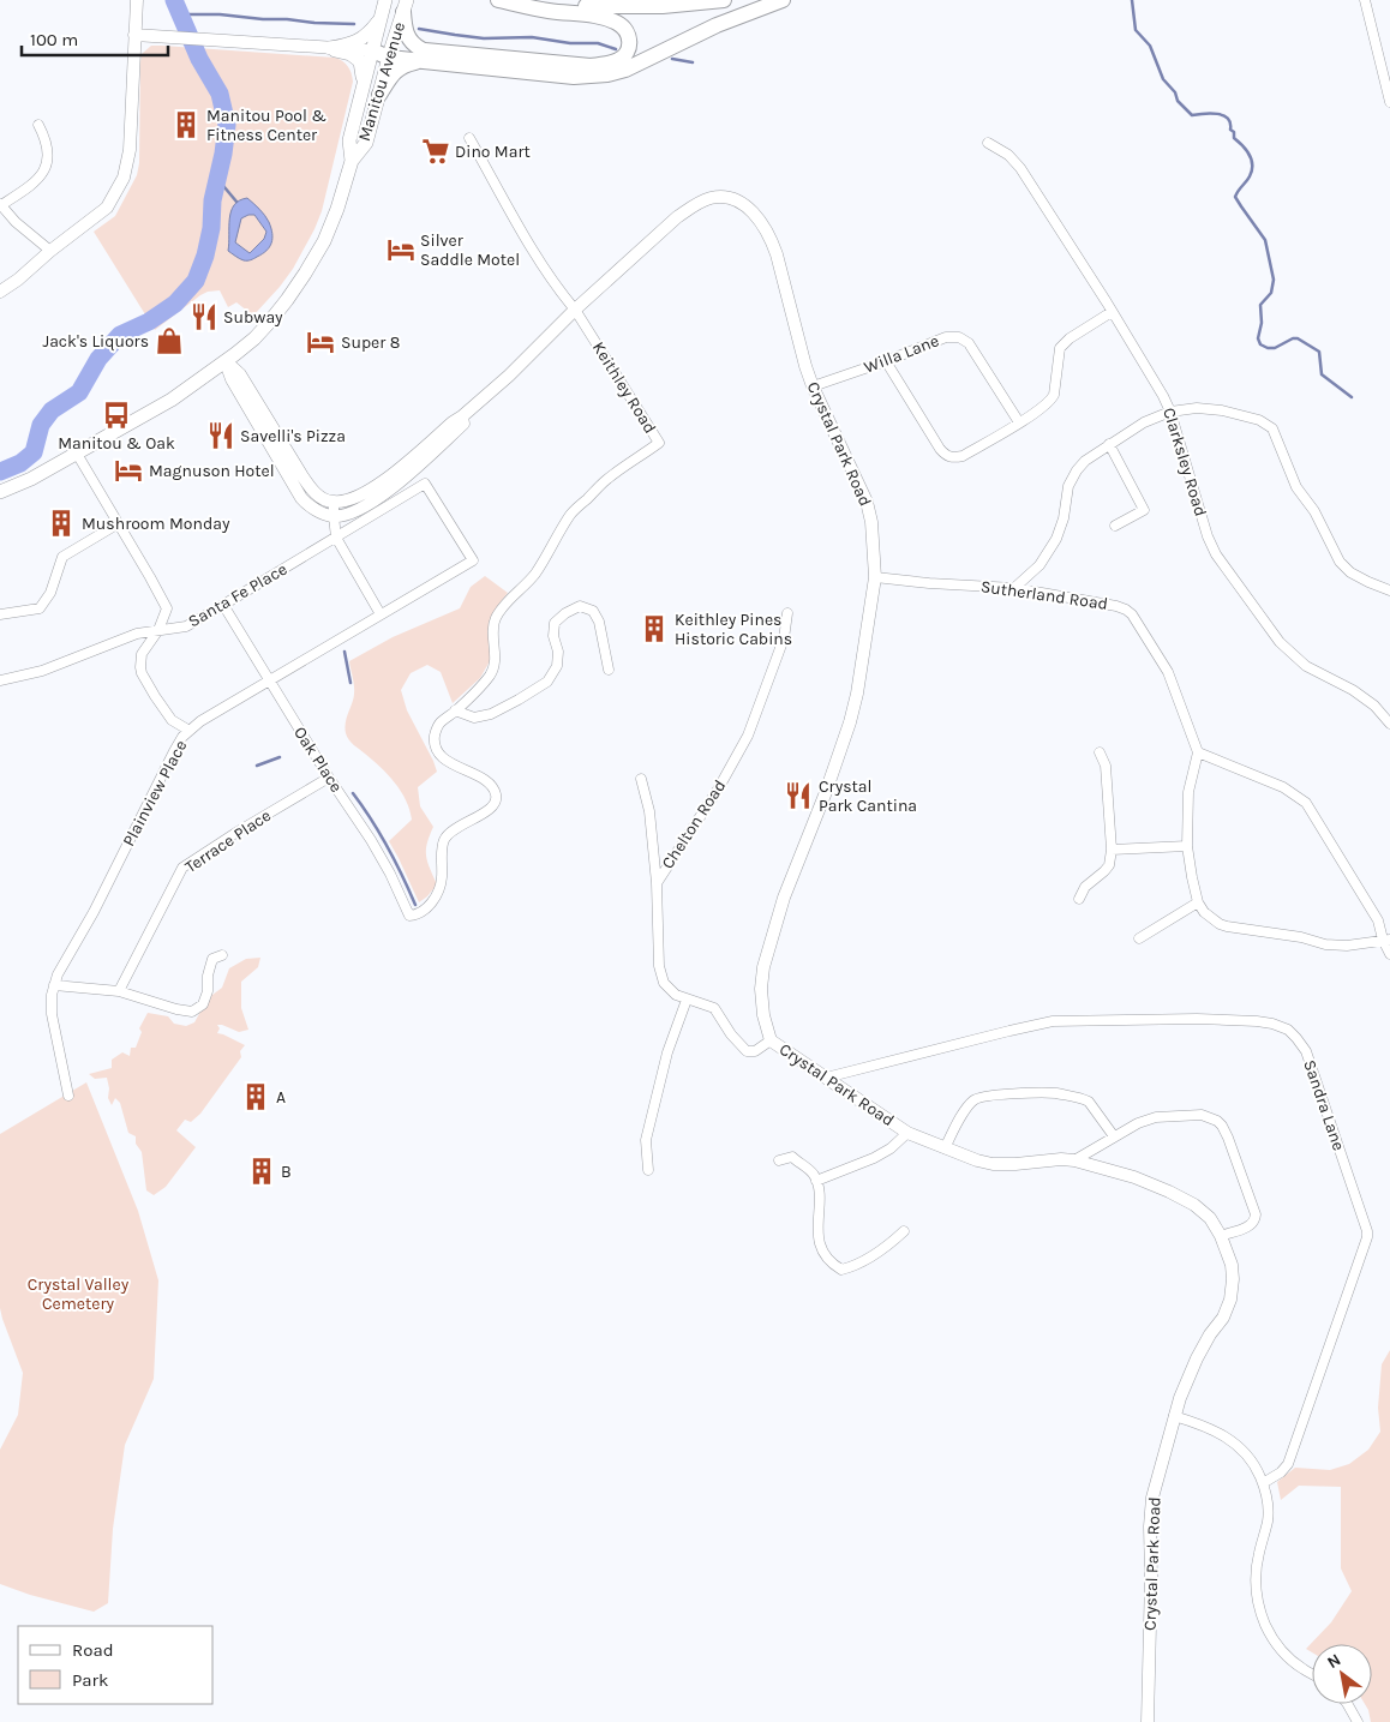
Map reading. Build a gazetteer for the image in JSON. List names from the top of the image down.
{
  "streets": {
    "main road": ["Manitou Avenue"],
    "street": [
      "Willa Lane",
      "Keithley Road",
      "Crystal Park Road",
      "Clarksley Road",
      "Santa Fe Place",
      "Sutherland Road",
      "Oak Place",
      "Plainview Place",
      "Chelton Road",
      "Terrace Place",
      "Sandra Lane"
    ]
  },
  "crossings": [
    ["Willa Lane", "Crystal Park Road"],
    ["Keithley Road", "Crystal Park Road"],
    ["Keithley Road", "Oak Place"],
    ["Crystal Park Road", "Sutherland Road"],
    ["Crystal Park Road", "Sandra Lane"],
    ["Santa Fe Place", "Oak Place"],
    ["Santa Fe Place", "Plainview Place"],
    ["Oak Place", "Plainview Place"],
    ["Oak Place", "Terrace Place"]
  ],
  "parks": ["Crystal Valley Cemetery"],
  "places": {
    "building": [
      "Manitou Pool & Fitness Center",
      "Mushroom Monday",
      "Keithley Pines Historic Cabins",
      "A",
      "B"
    ],
    "supermarket": ["Dino Mart"],
    "hotel": ["Silver Saddle Motel", "Super 8", "Magnuson Hotel"],
    "restaurant": ["Subway", "Savelli's Pizza", "Crystal Park Cantina"],
    "shop": ["Jack's Liquors"],
    "bus stop": ["Manitou & Oak"]
  },
  "legend": ["Road", "Park"],
  "scale_bar": "100 m",
  "north": "top left"
}
